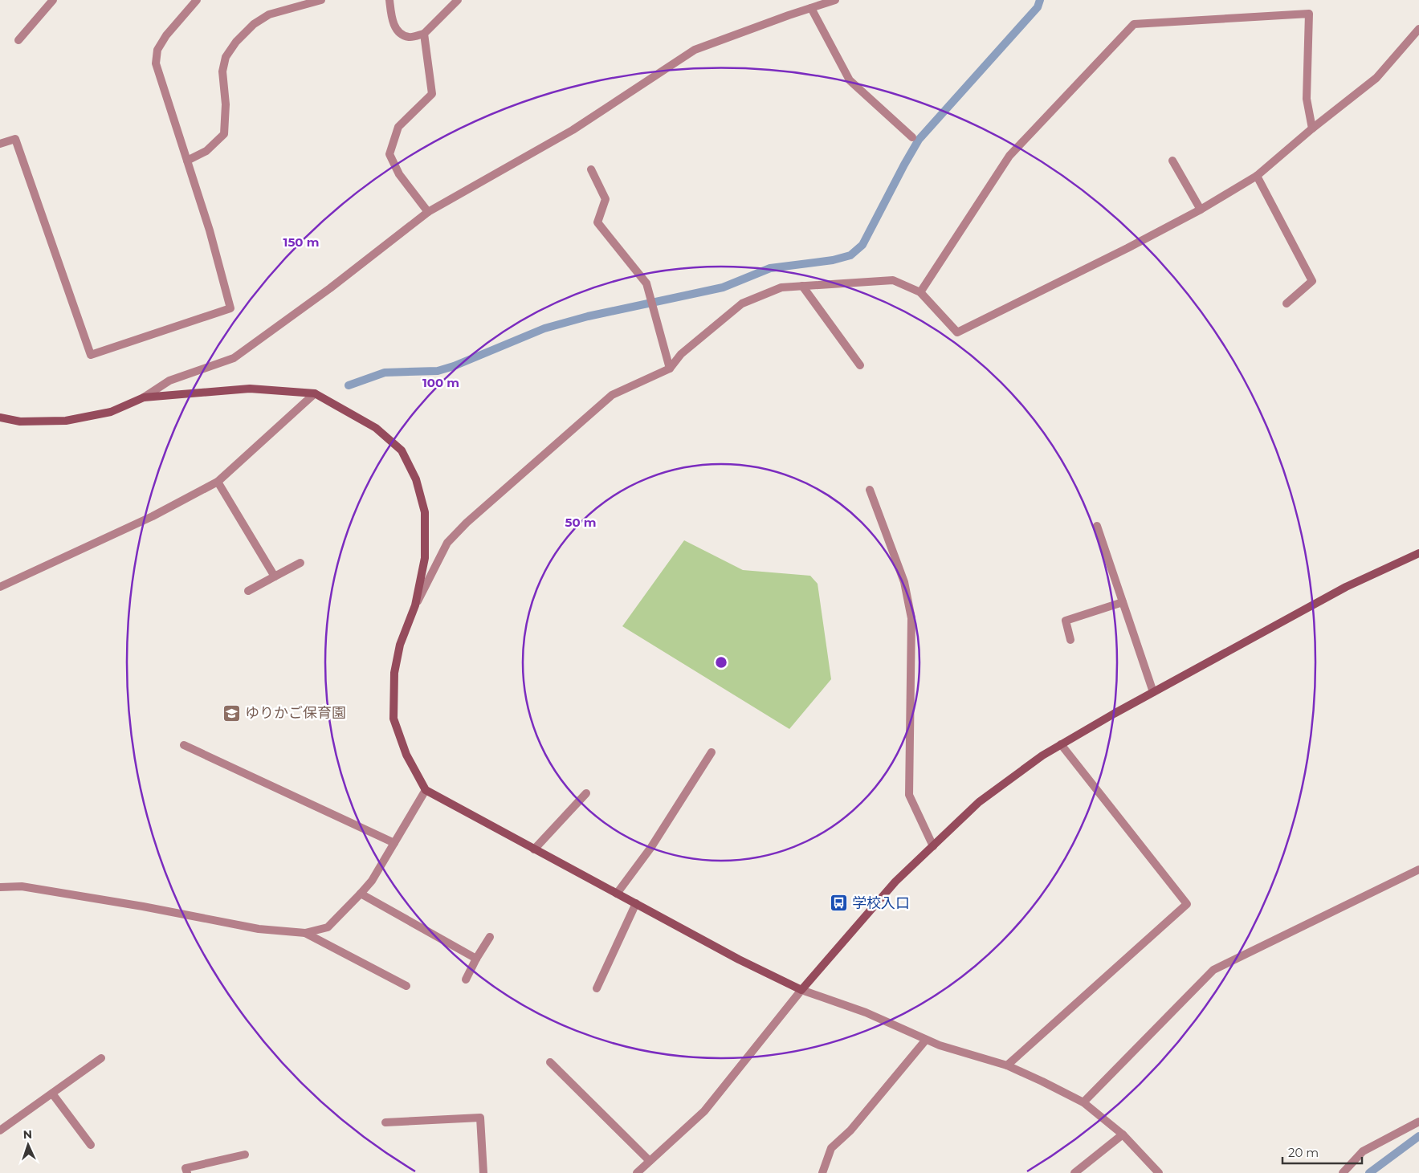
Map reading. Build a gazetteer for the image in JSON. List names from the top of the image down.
{
  "places": {
    "school or university": ["ゆりかご保育園"],
    "bus stop": ["学校入口"]
  },
  "scale_bar": "20 m",
  "north": "top",
  "rings": ["150 m", "100 m", "50 m"]
}
